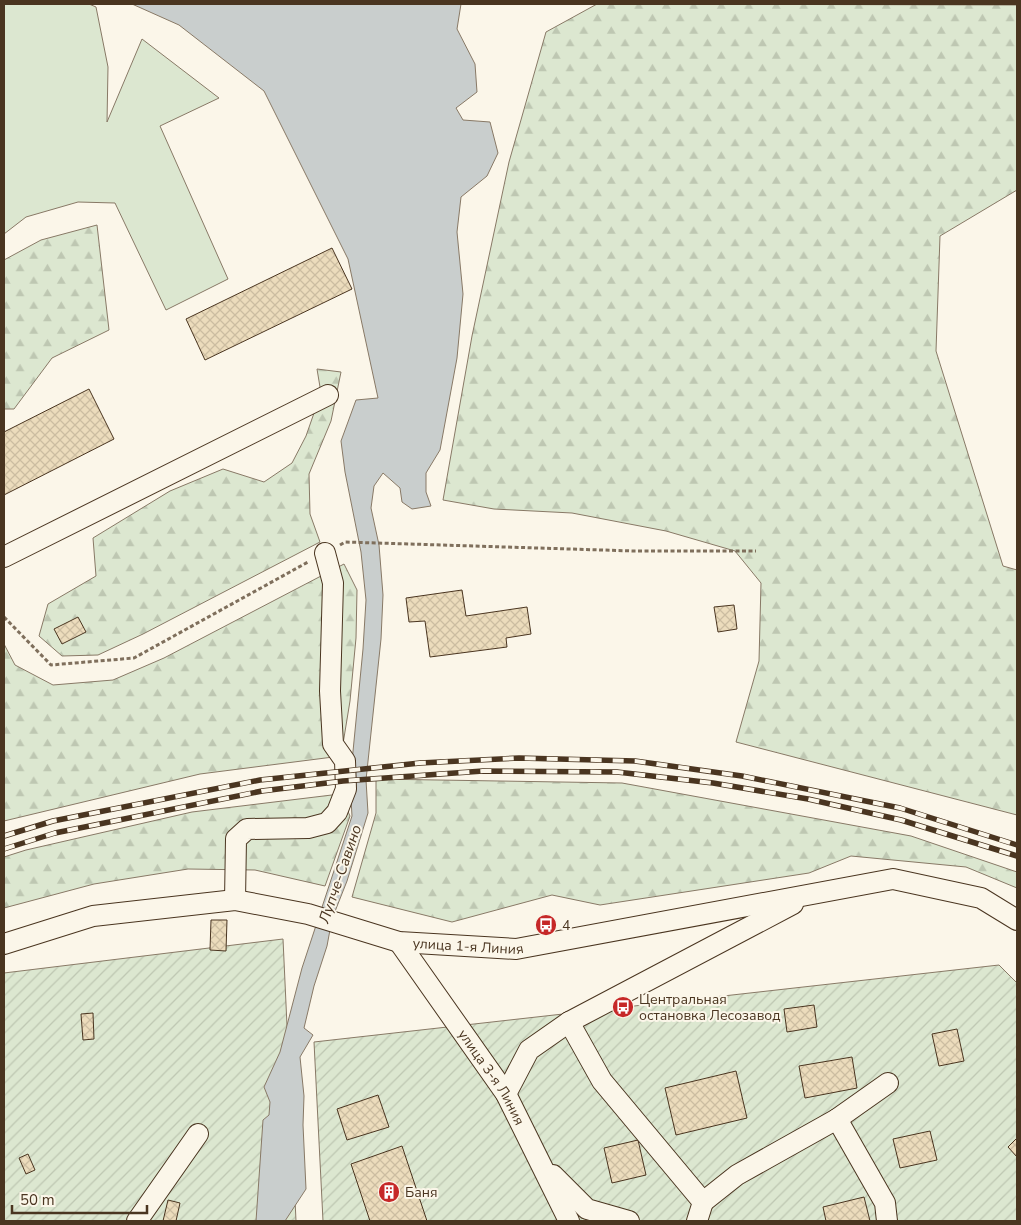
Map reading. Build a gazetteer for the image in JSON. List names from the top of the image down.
{
  "streets": {
    "street": ["улица 1-я Линия", "улица 3-я Линия"]
  },
  "crossings": [
    ["улица 1-я Линия", "улица 3-я Линия"]
  ],
  "water": ["Лупче-Савино"],
  "places": {
    "bus stop": ["4", "Центральная остановка Лесозавод"],
    "building": ["Баня"]
  },
  "scale_bar": "50 m"
}
